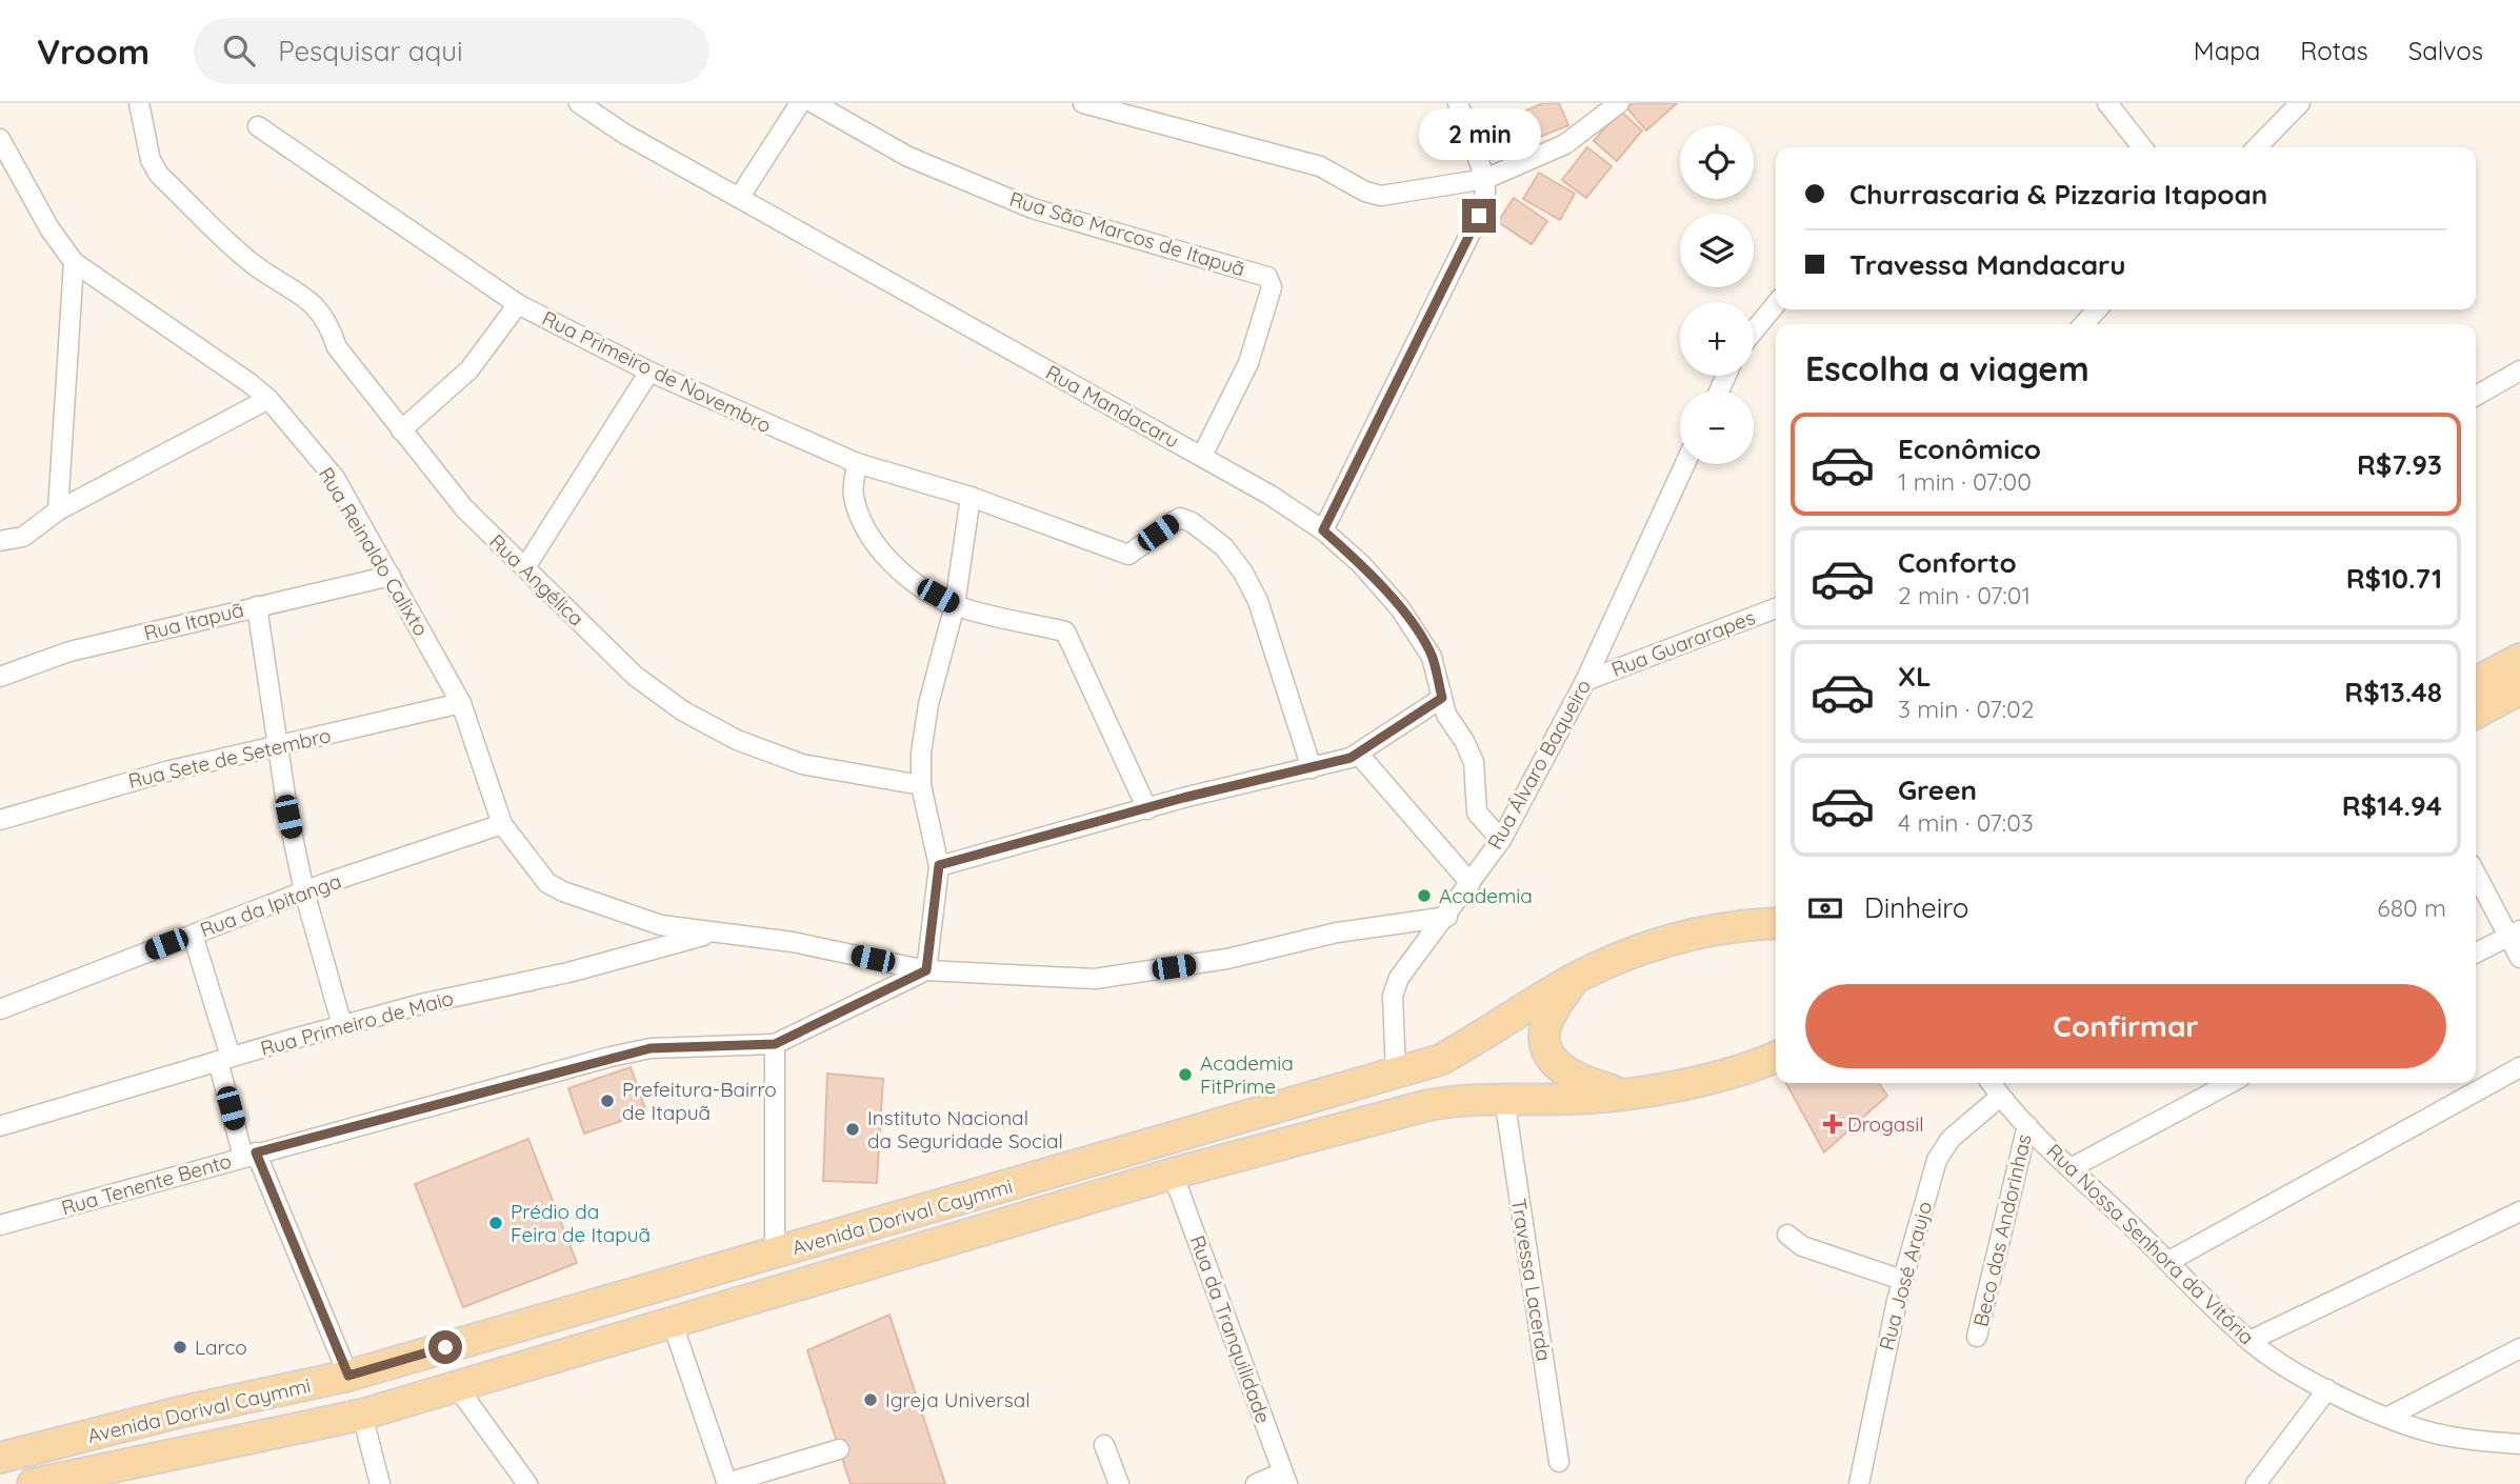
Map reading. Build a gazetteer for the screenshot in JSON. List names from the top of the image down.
{
  "streets": {
    "main road": ["Avenida Dorival Caymmi"],
    "street": [
      "Rua São Marcos de Itapuã",
      "Rua Primeiro de Novembro",
      "Rua Mandacaru",
      "Rua Reinaldo Calixto",
      "Rua Angélica",
      "Rua Itapuã",
      "Rua Guararapes",
      "Rua Sete de Setembro",
      "Rua Álvaro Baqueiro",
      "Rua da Ipitanga",
      "Rua Primeiro de Maio",
      "Rua Tenente Bento",
      "Beco das Andorinhas",
      "Rua Nossa Senhora da Vitória",
      "Rua José Araujo",
      "Travessa Lacerda",
      "Rua da Tranquilidade"
    ]
  },
  "crossings": [
    ["Rua São Marcos de Itapuã", "Rua Mandacaru"],
    ["Rua Mandacaru", "Rua Álvaro Baqueiro"],
    ["Rua Reinaldo Calixto", "Rua Itapuã"],
    ["Rua Reinaldo Calixto", "Rua Sete de Setembro"],
    ["Rua Reinaldo Calixto", "Rua Álvaro Baqueiro"],
    ["Rua Reinaldo Calixto", "Rua da Ipitanga"],
    ["Rua Reinaldo Calixto", "Rua Primeiro de Maio"],
    ["Rua Reinaldo Calixto", "Rua Tenente Bento"],
    ["Rua Guararapes", "Rua Álvaro Baqueiro"],
    ["Rua Álvaro Baqueiro", "Avenida Dorival Caymmi"],
    ["Avenida Dorival Caymmi", "Travessa Lacerda"],
    ["Avenida Dorival Caymmi", "Rua da Tranquilidade"],
    ["Beco das Andorinhas", "Rua Nossa Senhora da Vitória"],
    ["Rua Nossa Senhora da Vitória", "Rua José Araujo"]
  ],
  "places": {
    "other": [
      "Academia",
      "Academia FitPrime",
      "Prefeitura-Bairro de Itapuã",
      "Instituto Nacional da Seguridade Social",
      "Prédio da Feira de Itapuã",
      "Larco",
      "Igreja Universal"
    ],
    "health": ["Drogasil"]
  },
  "page": {
    "header": "Vroom",
    "search": "Pesquisar aqui",
    "nav": ["Mapa", "Rotas", "Salvos"],
    "bubble": "2 min",
    "map_buttons": ["+", "−"],
    "banner": ["Churrascaria & Pizzaria Itapoan", "Travessa Mandacaru"],
    "heading": "Escolha a viagem",
    "list": [
      {
        "name": "Econômico",
        "note": "1 min · 07:00",
        "value": "R$7.93"
      },
      {
        "name": "Conforto",
        "note": "2 min · 07:01",
        "value": "R$10.71"
      },
      {
        "name": "XL",
        "note": "3 min · 07:02",
        "value": "R$13.48"
      },
      {
        "name": "Green",
        "note": "4 min · 07:03",
        "value": "R$14.94"
      }
    ],
    "pay": ["Dinheiro", "680 m"],
    "buttons": "Confirmar"
  }
}
